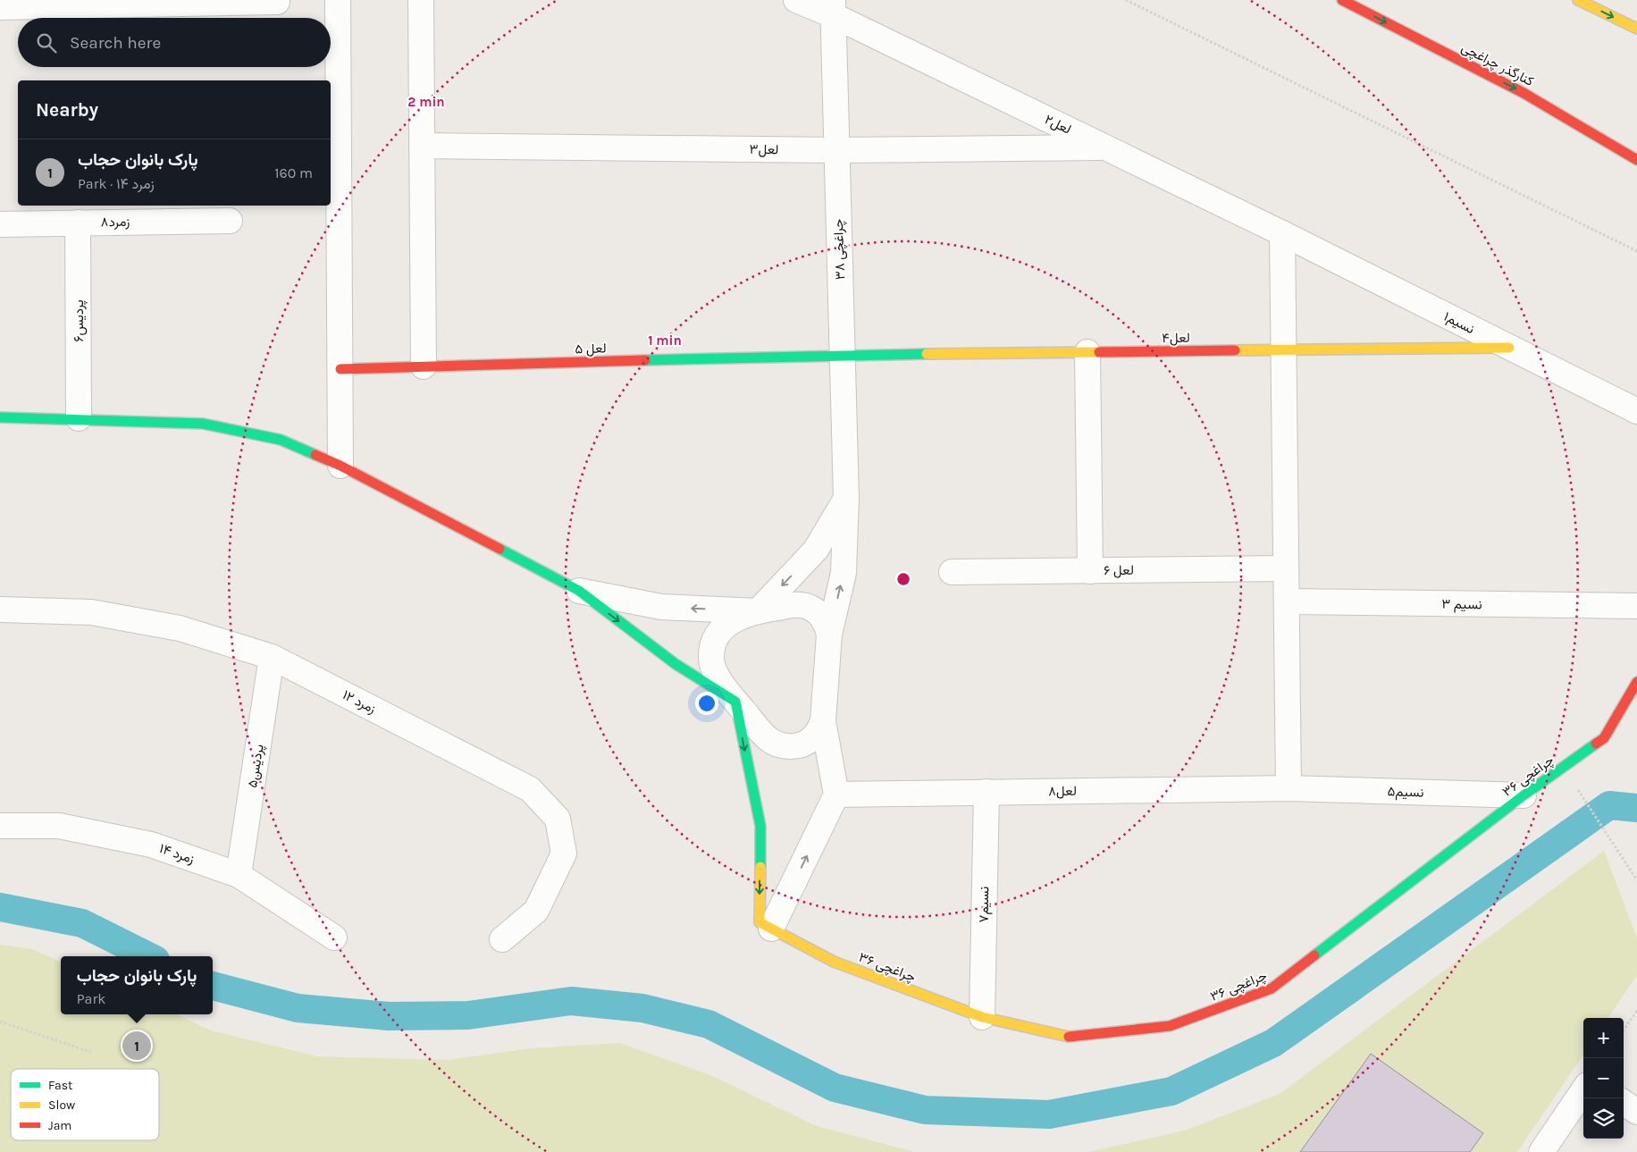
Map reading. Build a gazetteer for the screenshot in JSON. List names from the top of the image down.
{
  "streets": {
    "main road": [
      "کنارگذر چراغچی",
      "لعل۴",
      "لعل ۵",
      "چراغچی ۳۶"
    ],
    "street": [
      "لعل۲",
      "لعل۳",
      "زمرد۸",
      "چراغچی ۳۸",
      "پردیس۶",
      "نسیم۱",
      "لعل ۶",
      "نسیم ۳",
      "زمرد ۱۲",
      "پردیس۵",
      "لعل۸",
      "نسیم۵",
      "زمرد ۱۴",
      "نسیم۷"
    ]
  },
  "crossings": [
    ["لعل۲", "لعل۳"],
    ["لعل۲", "چراغچی ۳۸"],
    ["لعل۲", "نسیم۱"],
    ["لعل۳", "چراغچی ۳۸"],
    ["زمرد۸", "پردیس۶"],
    ["چراغچی ۳۸", "لعل۴"],
    ["چراغچی ۳۸", "لعل ۵"],
    ["نسیم۱", "لعل۴"],
    ["لعل۴", "لعل ۵"],
    ["زمرد ۱۲", "پردیس۵"],
    ["پردیس۵", "زمرد ۱۴"],
    ["چراغچی ۳۶", "نسیم۵"],
    ["چراغچی ۳۶", "نسیم۷"],
    ["لعل۸", "نسیم۵"],
    ["لعل۸", "نسیم۷"]
  ],
  "one_way": ["کنارگذر چراغچی"],
  "legend": ["Fast", "Slow", "Jam"],
  "page": {
    "search": "Search here",
    "heading": "Nearby",
    "list": [
      {
        "mark": "1",
        "name": "پارک بانوان حجاب",
        "note": "Park · زمرد ۱۴",
        "value": "160 m"
      }
    ],
    "popup": ["پارک بانوان حجاب", "Park"],
    "map_buttons": ["+", "−"],
    "pins": "1"
  },
  "rings": ["2 min", "1 min"]
}
